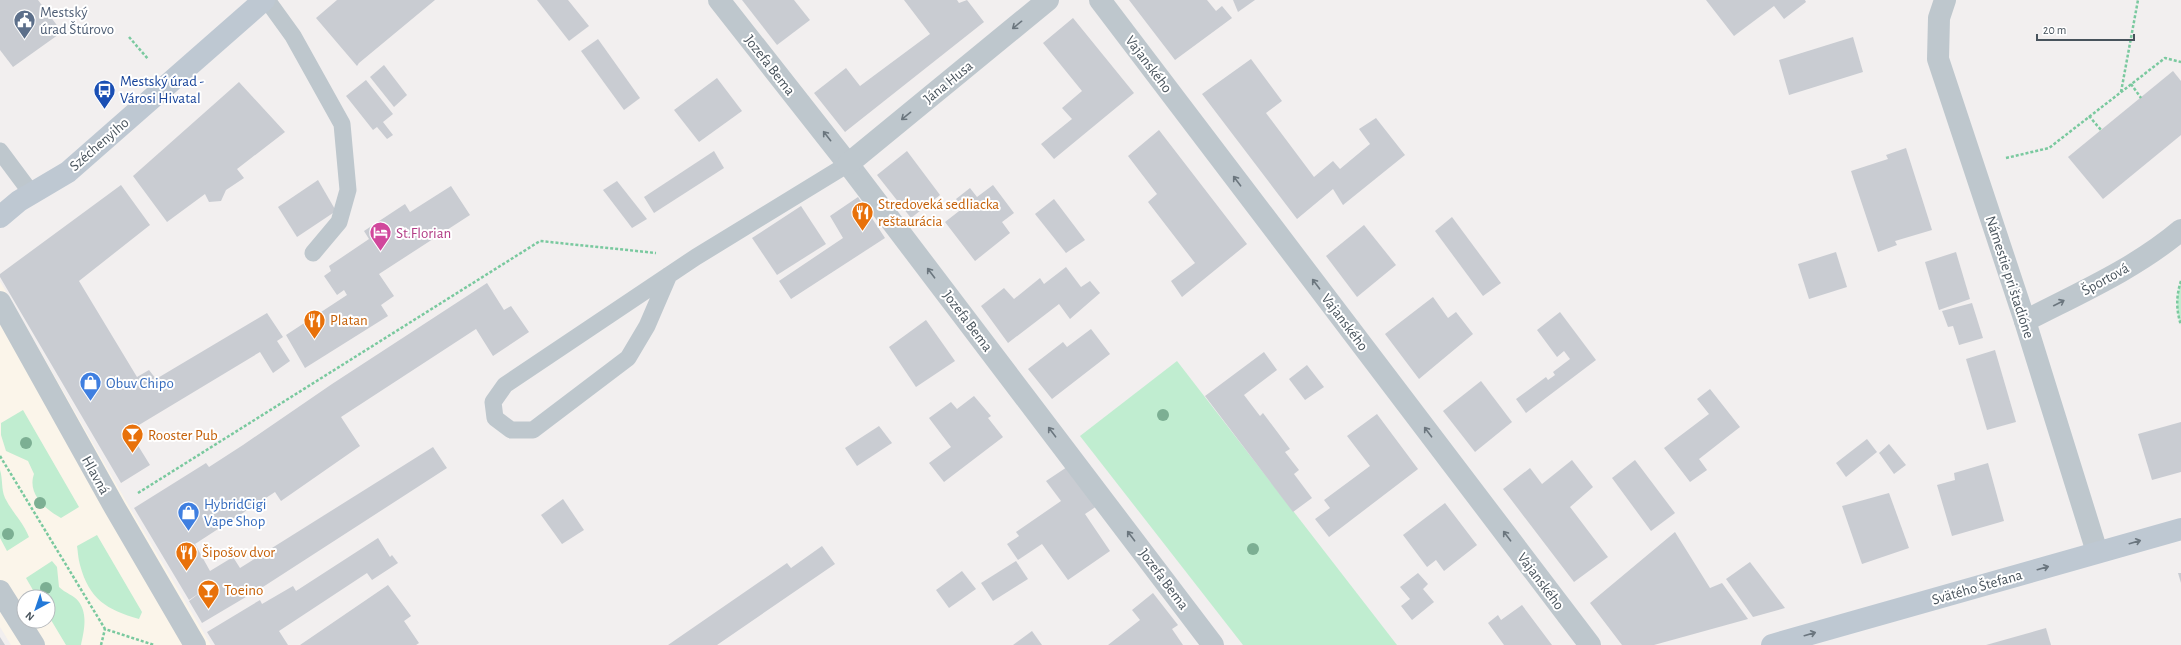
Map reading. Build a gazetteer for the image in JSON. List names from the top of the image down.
{
  "streets": {
    "street": [
      "Vajanského",
      "Jozefa Bema",
      "Jána Husa",
      "Széchenyiho",
      "Námestie pri štadióne",
      "Športová",
      "Hlavná",
      "Svätého Štefana"
    ]
  },
  "crossings": [
    ["Jozefa Bema", "Jána Husa"],
    ["Námestie pri štadióne", "Športová"],
    ["Námestie pri štadióne", "Svätého Štefana"]
  ],
  "one_way": [
    "Vajanského",
    "Jozefa Bema",
    "Jána Husa",
    "Športová",
    "Svätého Štefana"
  ],
  "places": {
    "public building": ["Mestský úrad Štúrovo"],
    "bus stop": ["Mestský úrad - Városi Hivatal"],
    "restaurant": ["Stredoveká sedliacka reštaurácia", "Platan", "Šipošov dvor"],
    "hotel": ["St.Florian"],
    "shop": ["Obuv Chipo", "HybridCigi Vape Shop"],
    "bar": ["Rooster Pub", "Toeino"]
  },
  "scale_bar": "20 m",
  "north": "bottom left"
}
